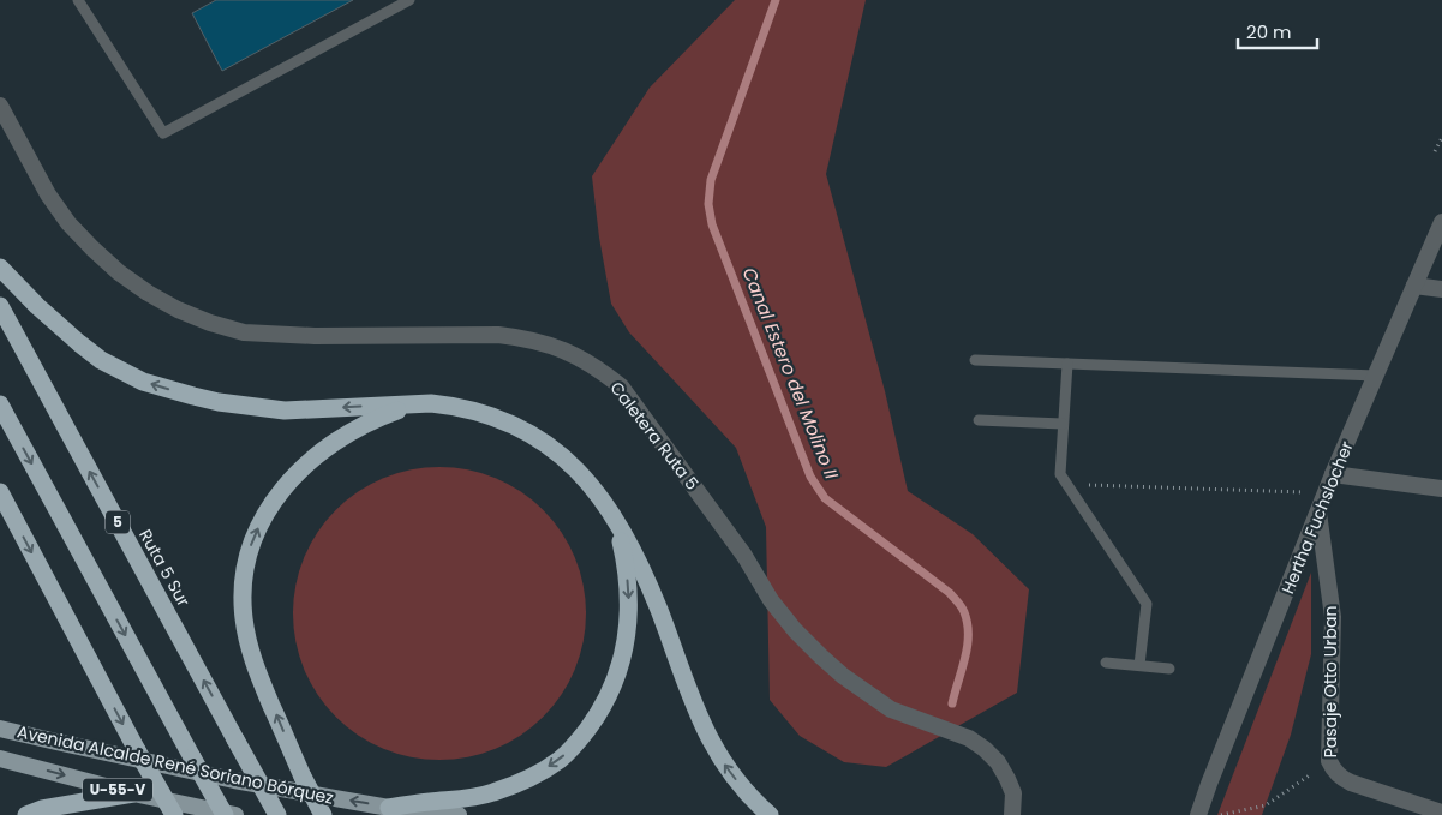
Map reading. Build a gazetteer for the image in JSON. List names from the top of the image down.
{
  "streets": {
    "highway": ["5", "Ruta 5 Sur"],
    "main road": ["Avenida Alcalde René Soriano Bórquez", "U-55-V"],
    "street": ["Caletera Ruta 5", "Hertha Fuchslocher", "Pasaje Otto Urban"]
  },
  "crossings": [
    ["Hertha Fuchslocher", "Pasaje Otto Urban"]
  ],
  "water": ["Canal Estero del Molino II"],
  "scale_bar": "20 m"
}
